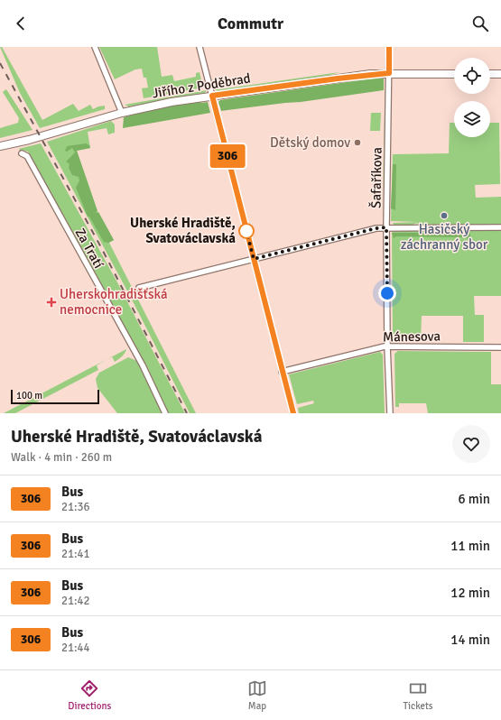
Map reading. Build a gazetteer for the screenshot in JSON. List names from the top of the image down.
{
  "streets": {
    "street": [
      "Jiřího z Poděbrad",
      "Šafaříkova",
      "Za Tratí",
      "Mánesova"
    ]
  },
  "crossings": [
    ["Jiřího z Poděbrad", "Šafaříkova"],
    ["Šafaříkova", "Mánesova"]
  ],
  "places": {
    "other": ["Dětský domov", "Hasičský záchranný sbor", "Uherské Hradiště, Svatováclavská"],
    "health": ["Uherskohradišťská nemocnice"]
  },
  "lines": ["bus line 306"],
  "scale_bar": "100 m",
  "page": {
    "header": "Commutr",
    "on_map": "306",
    "scale": "100 m",
    "heading": ["Uherské Hradiště, Svatováclavská", "Walk · 4 min · 260 m"],
    "list": [
      {
        "mark": "306",
        "name": "Bus",
        "note": "21:36",
        "value": "6 min"
      },
      {
        "mark": "306",
        "name": "Bus",
        "note": "21:41",
        "value": "11 min"
      },
      {
        "mark": "306",
        "name": "Bus",
        "note": "21:42",
        "value": "12 min"
      },
      {
        "mark": "306",
        "name": "Bus",
        "note": "21:44",
        "value": "14 min"
      }
    ],
    "tabs": ["Directions", "Map", "Tickets"]
  }
}
